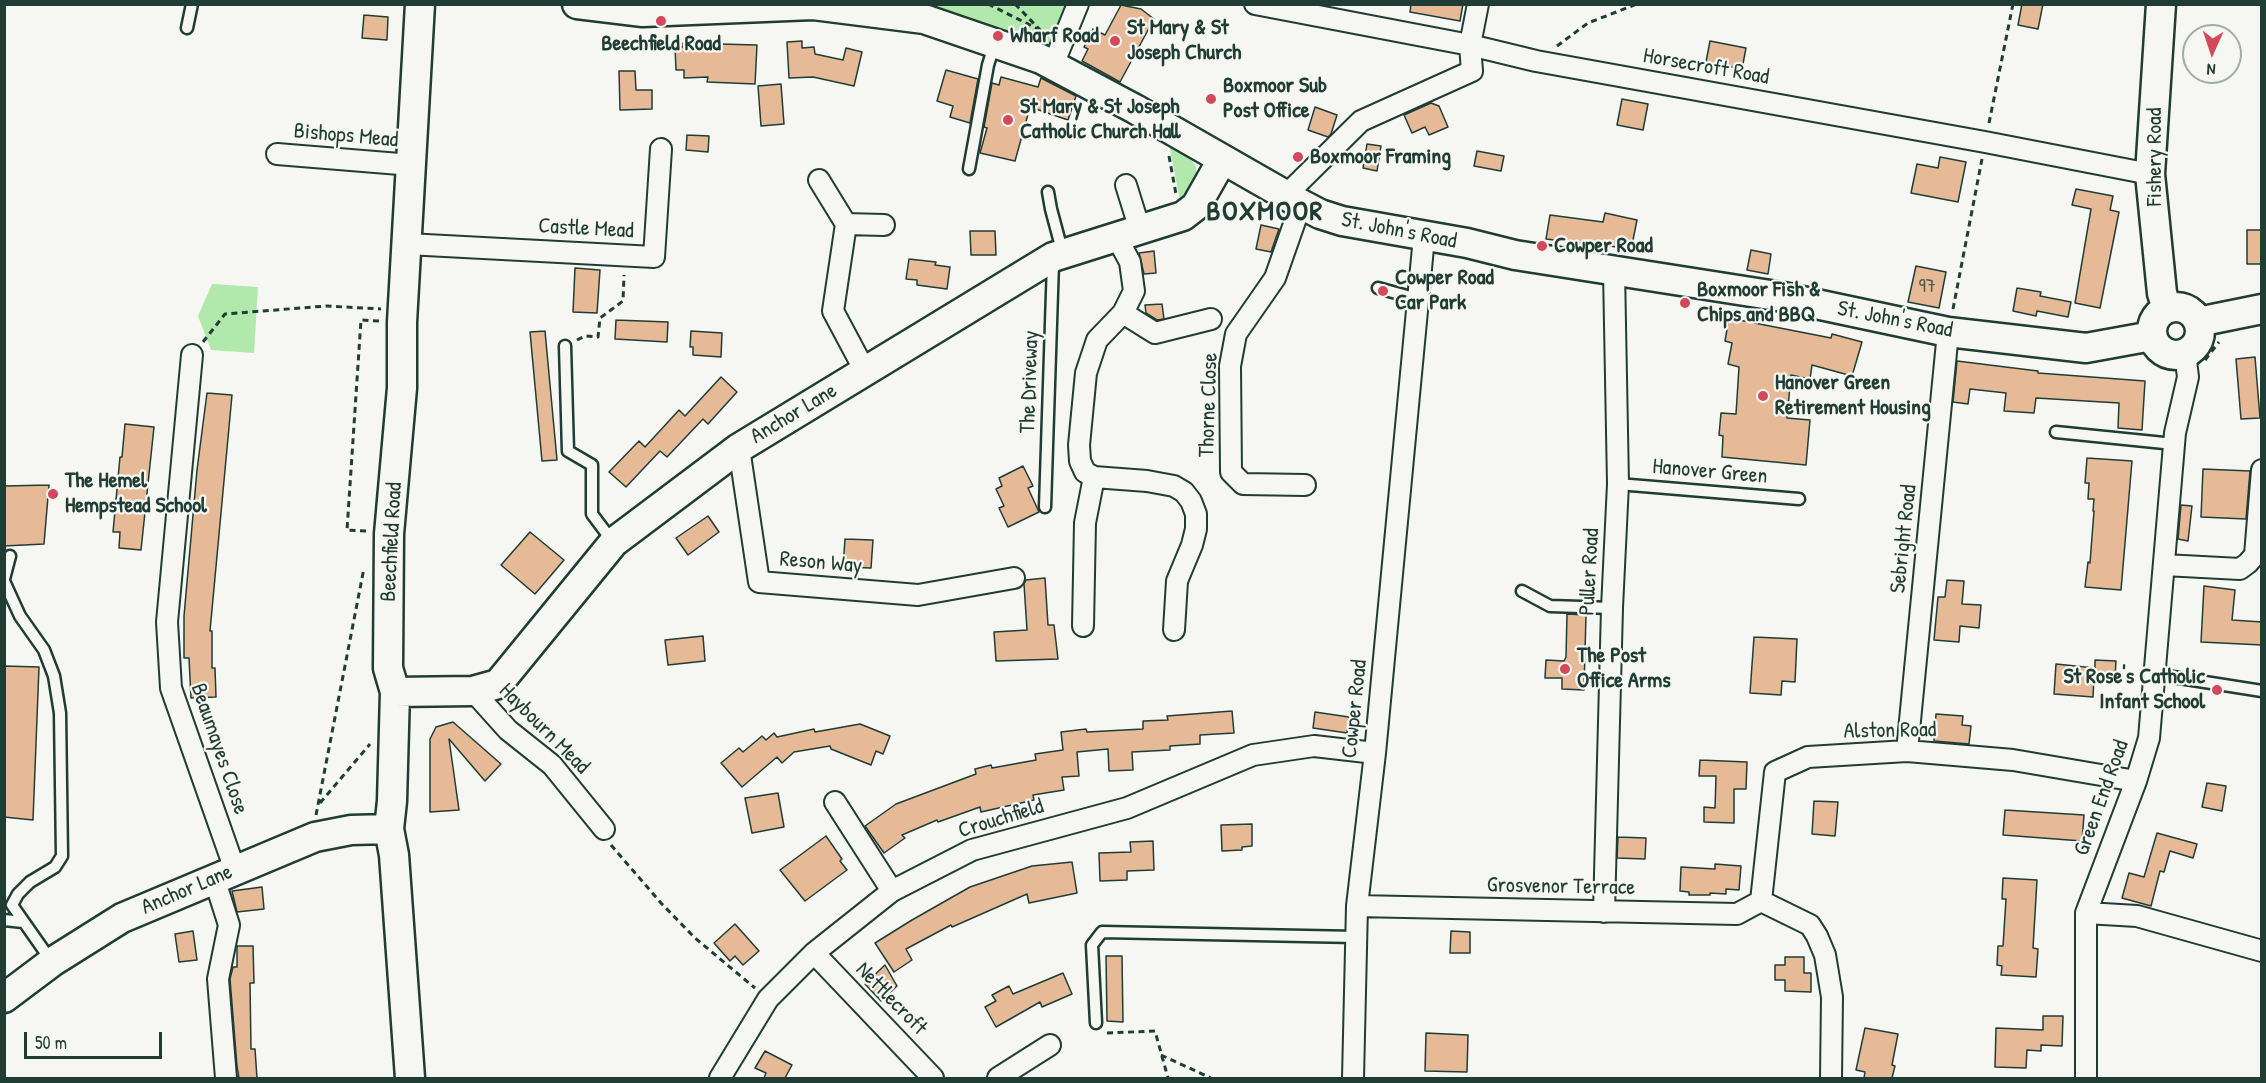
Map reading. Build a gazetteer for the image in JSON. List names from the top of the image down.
{
  "streets": {
    "street": [
      "Horsecroft Road",
      "Bishops Mead",
      "Fishery Road",
      "Castle Mead",
      "St. John's Road",
      "Thorne Close",
      "Anchor Lane",
      "Sebright Road",
      "Beechfield Road",
      "Reson Way",
      "Puller Road",
      "Cowper Road",
      "Haybourn Mead",
      "Alston Road",
      "Beaumayes Close",
      "Green End Road",
      "Crouchfield",
      "Grosvenor Terrace",
      "Nettlecroft"
    ],
    "lane": ["The Driveway", "Hanover Green"]
  },
  "crossings": [
    ["Horsecroft Road", "Fishery Road"],
    ["Bishops Mead", "Beechfield Road"],
    ["Fishery Road", "St. John's Road"],
    ["Fishery Road", "Green End Road"],
    ["Castle Mead", "Beechfield Road"],
    ["St. John's Road", "Thorne Close"],
    ["St. John's Road", "Anchor Lane"],
    ["St. John's Road", "Sebright Road"],
    ["St. John's Road", "Puller Road"],
    ["St. John's Road", "Cowper Road"],
    ["St. John's Road", "Green End Road"],
    ["The Driveway", "Anchor Lane"],
    ["Anchor Lane", "Beechfield Road"],
    ["Anchor Lane", "Reson Way"],
    ["Anchor Lane", "Haybourn Mead"],
    ["Anchor Lane", "Beaumayes Close"],
    ["Hanover Green", "Puller Road"],
    ["Sebright Road", "Alston Road"],
    ["Puller Road", "Grosvenor Terrace"],
    ["Cowper Road", "Crouchfield"],
    ["Cowper Road", "Grosvenor Terrace"],
    ["Alston Road", "Green End Road"],
    ["Alston Road", "Grosvenor Terrace"],
    ["Crouchfield", "Nettlecroft"]
  ],
  "districts": ["BOXMOOR"],
  "places": [
    "Beechfield Road",
    "Wharf Road",
    "St Mary & St Joseph Church",
    "Boxmoor Sub Post Office",
    "St Mary & St Joseph Catholic Church Hall",
    "Boxmoor Framing",
    "Cowper Road",
    "Cowper Road Car Park",
    "Boxmoor Fish & Chips and BBQ",
    "Hanover Green Retirement Housing",
    "The Hemel Hempstead School",
    "The Post Office Arms",
    "St Rose's Catholic Infant School"
  ],
  "house_numbers": ["97"],
  "scale_bar": "50 m",
  "north": "bottom"
}
